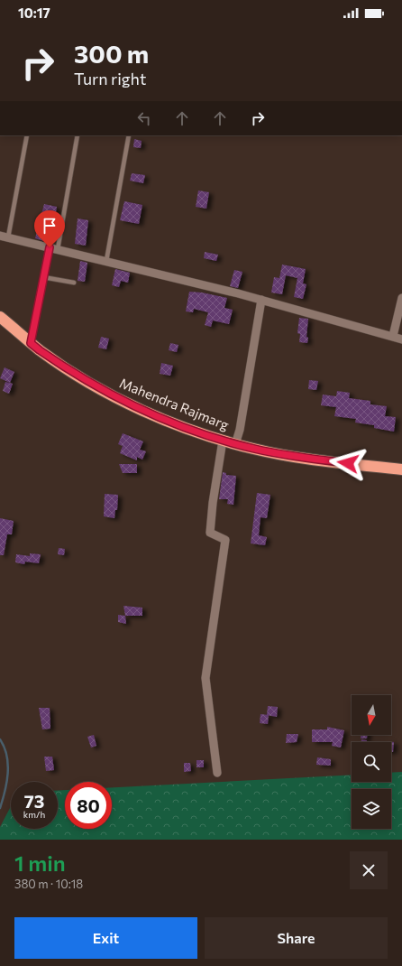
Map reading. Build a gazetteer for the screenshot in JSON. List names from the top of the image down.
{
  "streets": {
    "highway": ["Mahendra Rajmarg"]
  },
  "north": "bottom",
  "page": {
    "status": "10:17",
    "turn": ["300 m", "Turn right"],
    "speed": "73 km/h",
    "limit": "80",
    "heading": ["1 min", "380 m · 10:18"],
    "buttons": ["Exit", "Share"]
  }
}
